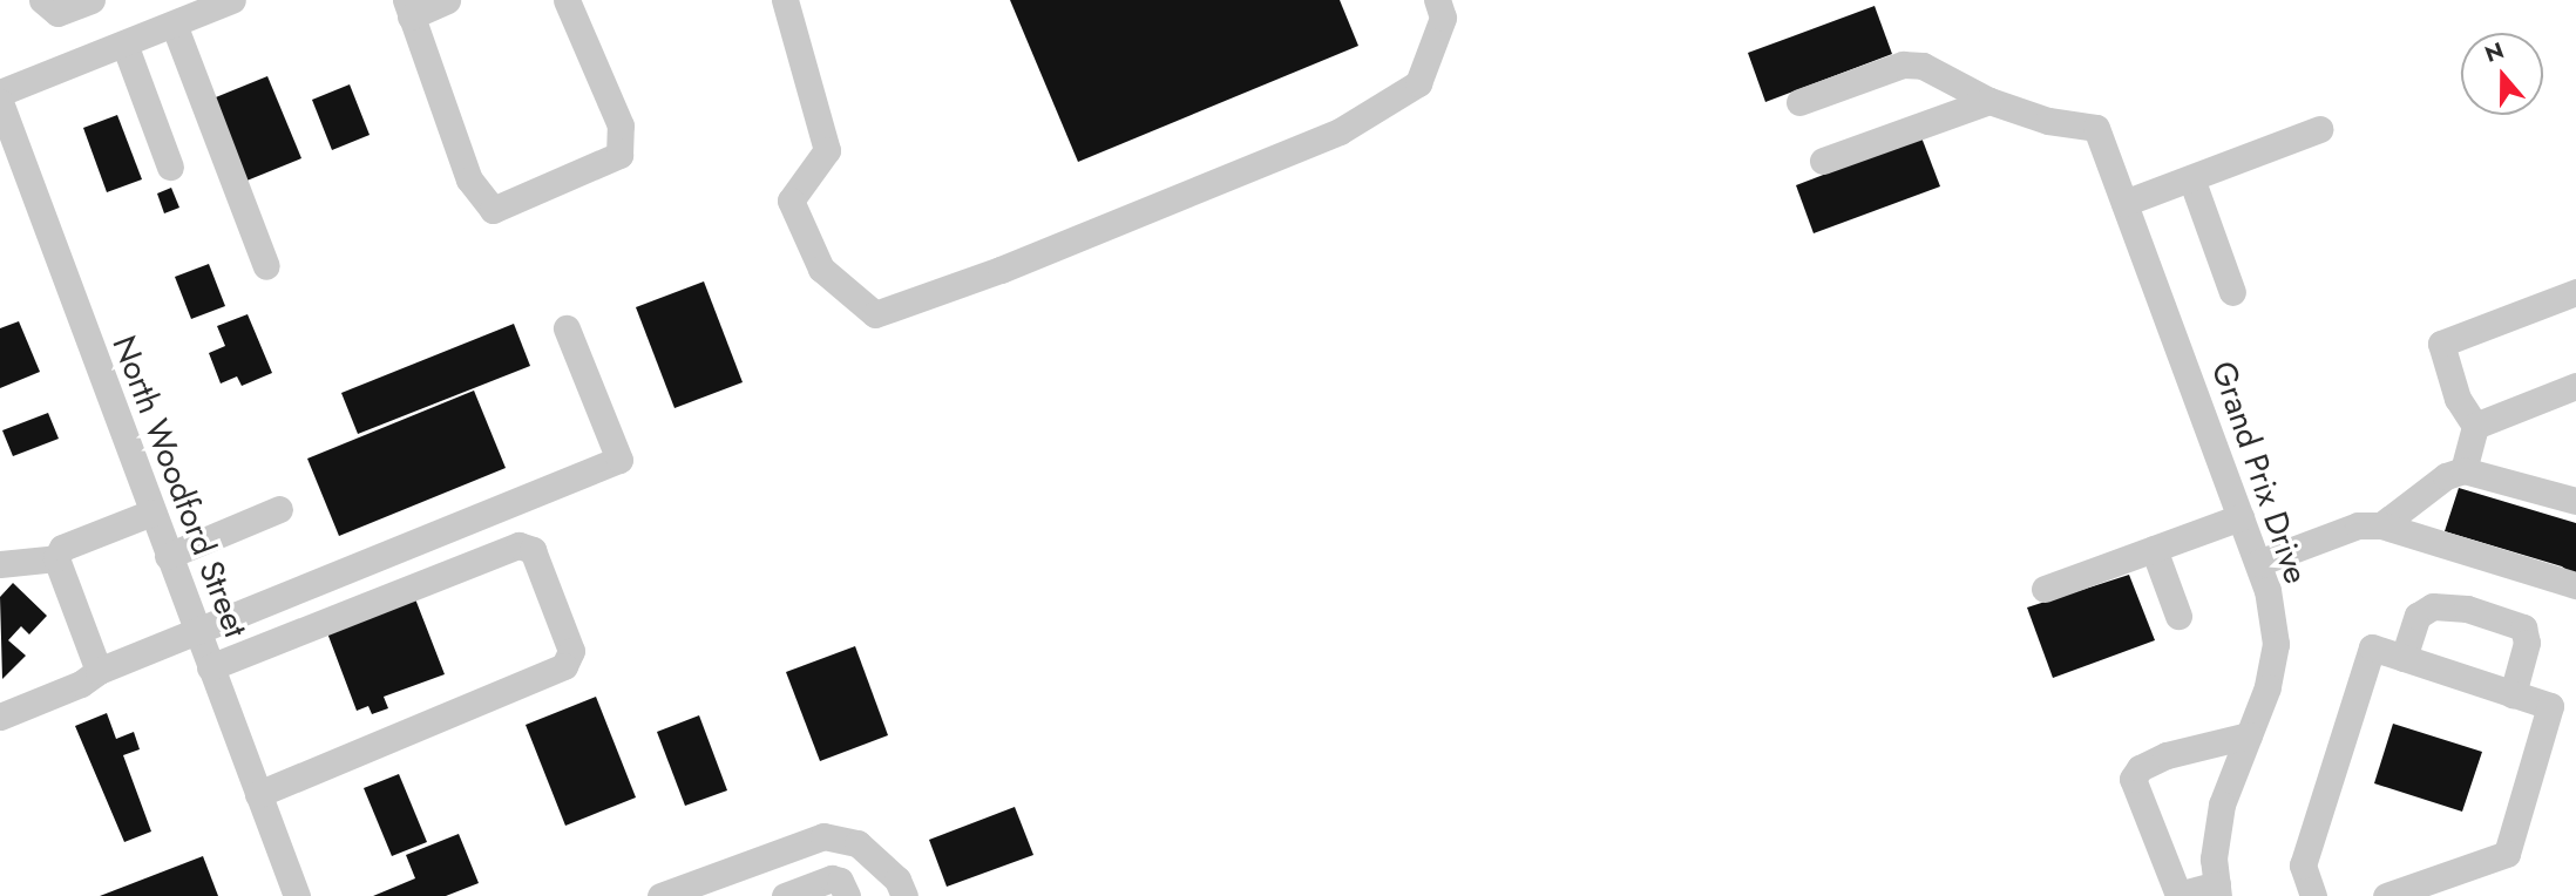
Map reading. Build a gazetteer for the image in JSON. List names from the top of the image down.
{
  "streets": {
    "street": ["Grand Prix Drive", "North Woodford Street"]
  },
  "north": "top"
}
